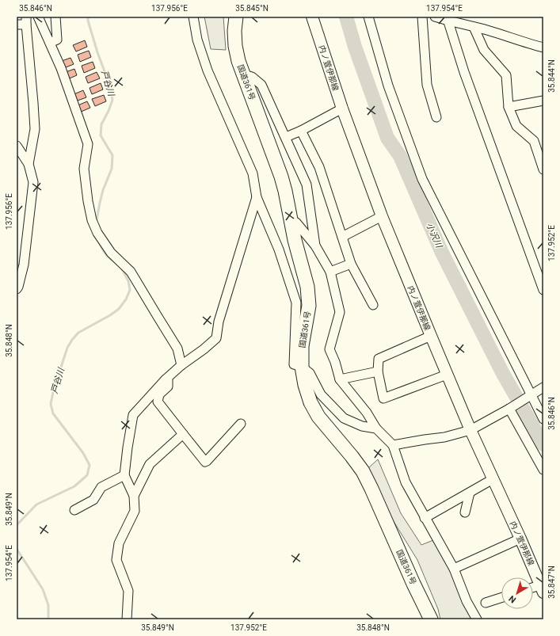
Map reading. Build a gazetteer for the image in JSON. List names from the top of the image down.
{
  "streets": {
    "highway": ["国道361号"],
    "main road": ["内ノ萱伊那線"]
  },
  "water": ["戸谷川", "小沢川"],
  "north": "bottom left",
  "coordinates": [
    "35.846°N",
    "137.956°E",
    "35.845°N",
    "137.954°E",
    "35.844°N",
    "137.952°E",
    "35.848°N",
    "35.849°N",
    "35.847°N"
  ]
}
